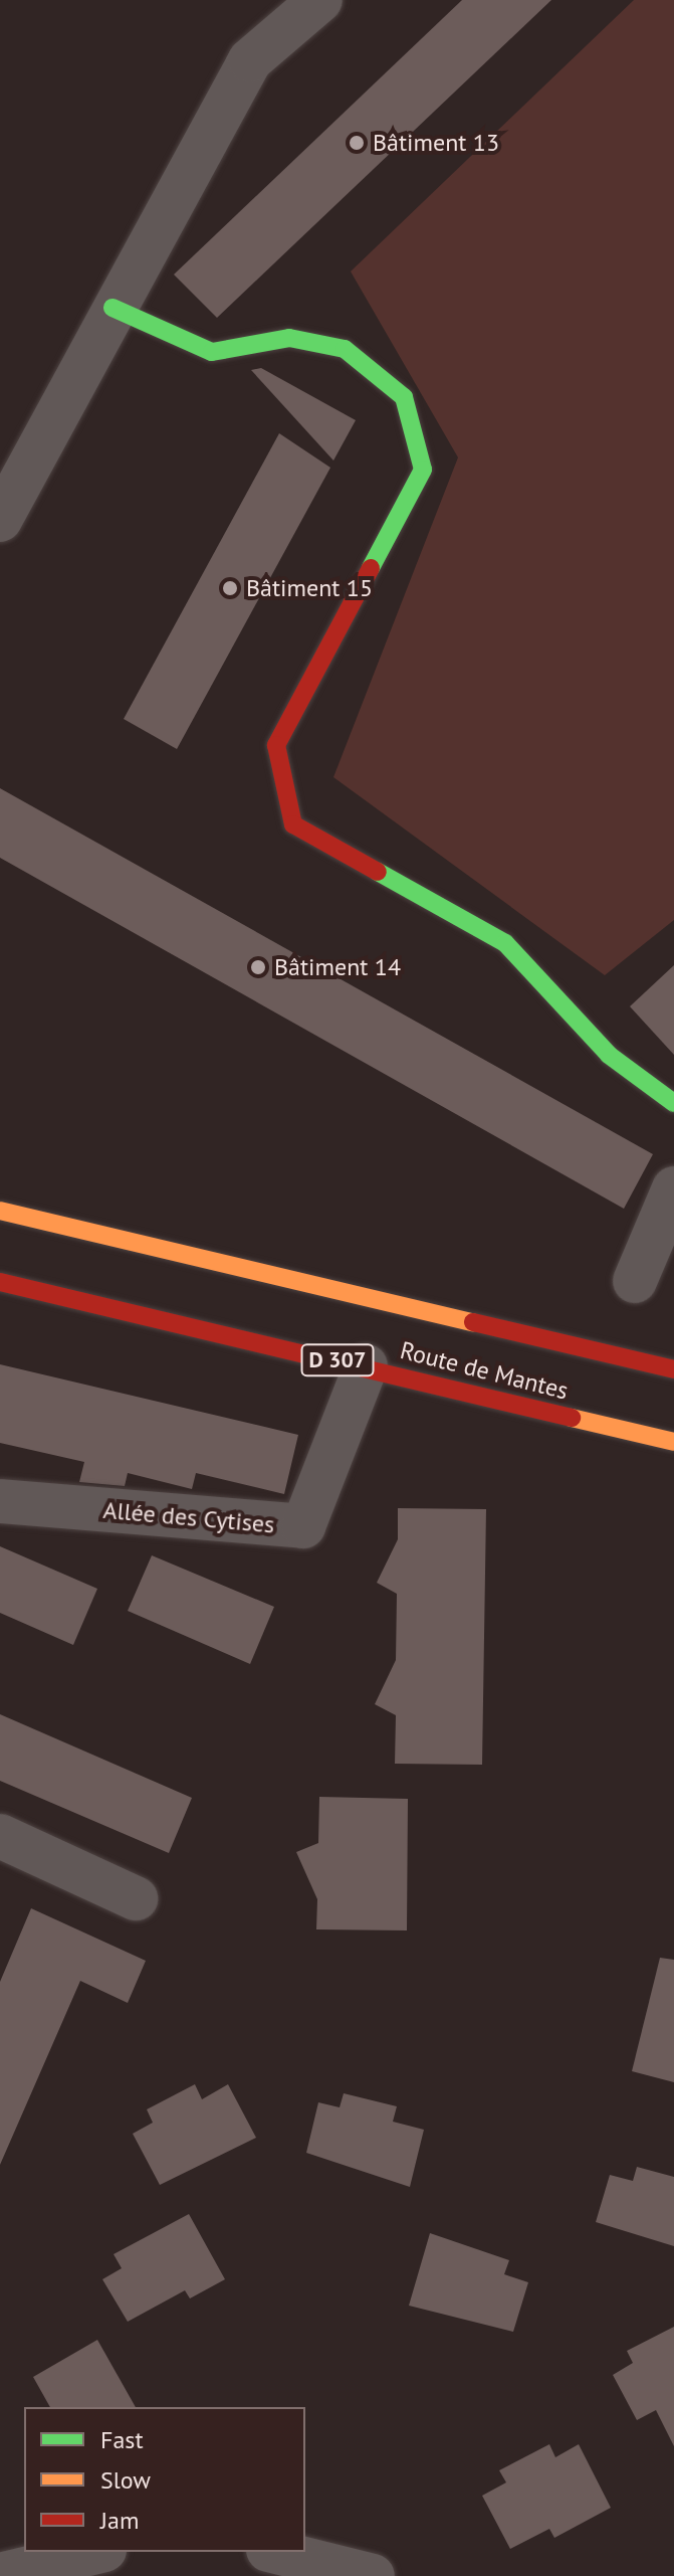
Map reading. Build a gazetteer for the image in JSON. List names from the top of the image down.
{
  "streets": {
    "main road": ["D 307", "Route de Mantes"],
    "street": ["Allée des Cytises"]
  },
  "crossings": [
    ["Route de Mantes", "Allée des Cytises"]
  ],
  "places": ["Bâtiment 13", "Bâtiment 15", "Bâtiment 14"],
  "legend": ["Fast", "Slow", "Jam"]
}
